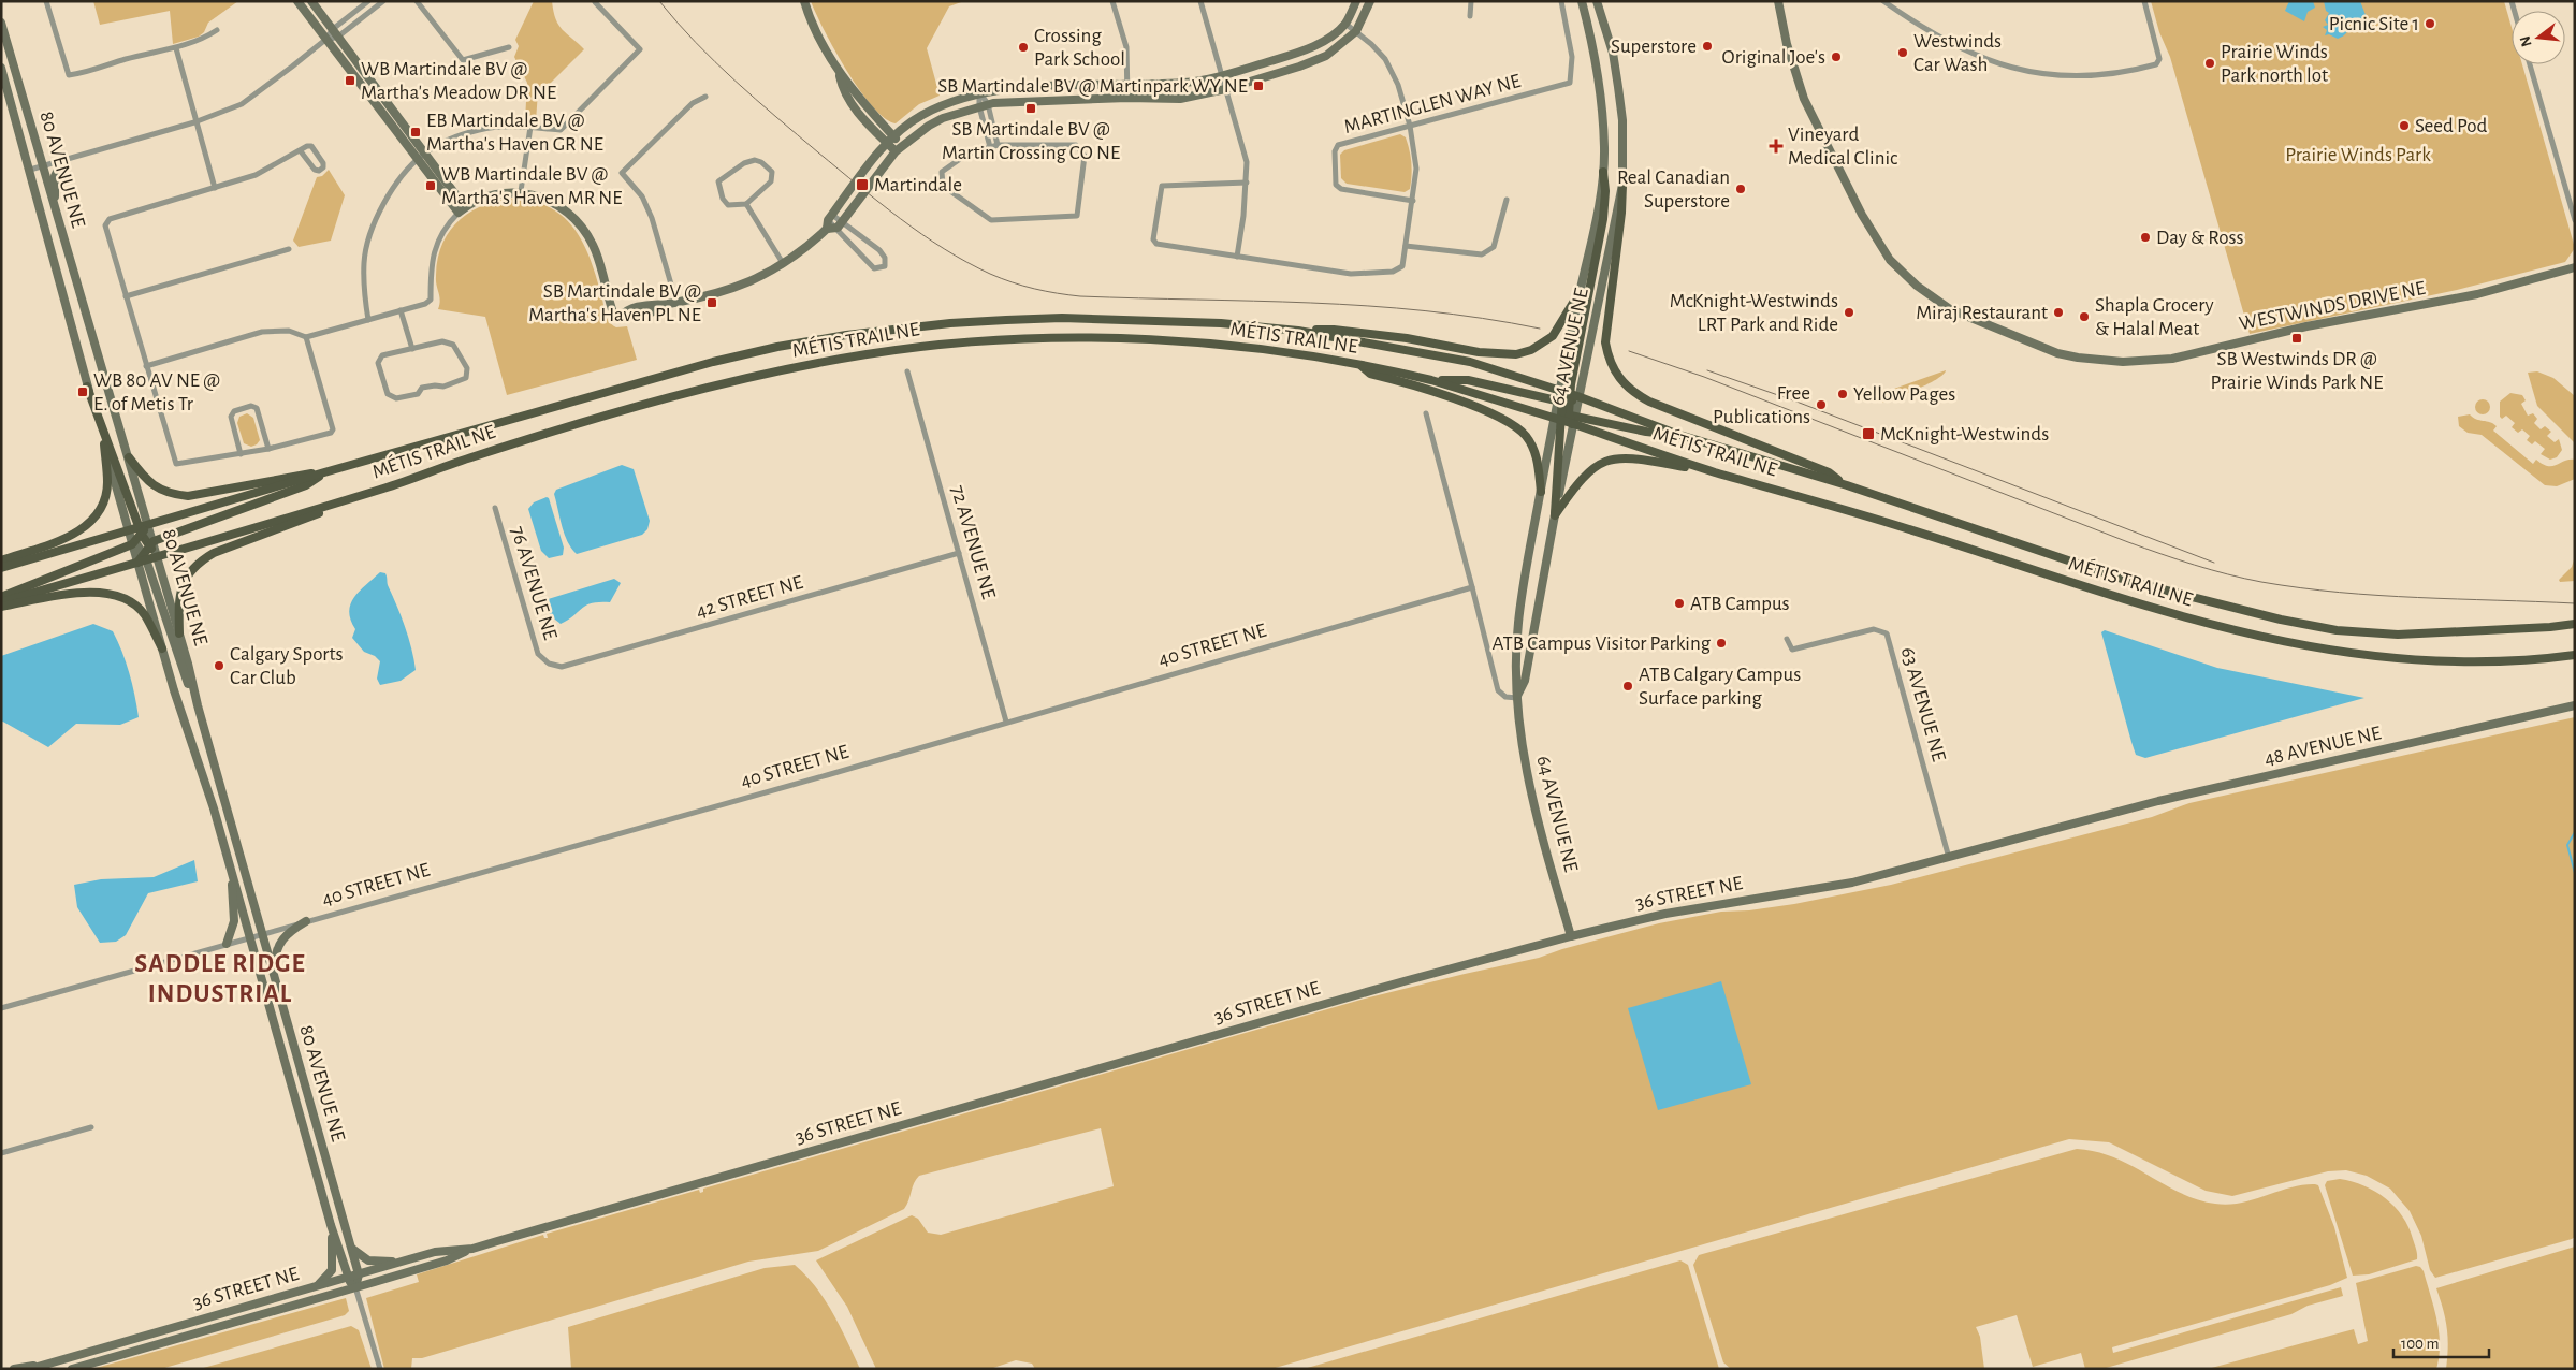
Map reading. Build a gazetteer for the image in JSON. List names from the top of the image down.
{
  "streets": {
    "main road": ["MÉTIS TRAIL NE"],
    "street": [
      "MARTINGLEN WAY NE",
      "80 AVENUE NE",
      "WESTWINDS DRIVE NE",
      "64 AVENUE NE",
      "72 AVENUE NE",
      "76 AVENUE NE",
      "42 STREET NE",
      "40 STREET NE",
      "63 AVENUE NE",
      "48 AVENUE NE",
      "36 STREET NE"
    ]
  },
  "crossings": [
    ["80 AVENUE NE", "MÉTIS TRAIL NE"],
    ["80 AVENUE NE", "40 STREET NE"],
    ["80 AVENUE NE", "36 STREET NE"],
    ["MÉTIS TRAIL NE", "64 AVENUE NE"],
    ["64 AVENUE NE", "36 STREET NE"],
    ["72 AVENUE NE", "42 STREET NE"],
    ["72 AVENUE NE", "40 STREET NE"],
    ["76 AVENUE NE", "42 STREET NE"],
    ["63 AVENUE NE", "36 STREET NE"],
    ["48 AVENUE NE", "36 STREET NE"]
  ],
  "districts": ["SADDLE RIDGE INDUSTRIAL"],
  "parks": ["Prairie Winds Park"],
  "places": {
    "other": [
      "Picnic Site 1",
      "Superstore",
      "Crossing Park School",
      "Westwinds Car Wash",
      "Original Joe's",
      "Prairie Winds Park north lot",
      "Seed Pod",
      "Real Canadian Superstore",
      "Day & Ross",
      "McKnight-Westwinds LRT Park and Ride",
      "Miraj Restaurant",
      "Shapla Grocery & Halal Meat",
      "Yellow Pages",
      "Free Publications",
      "ATB Campus",
      "ATB Campus Visitor Parking",
      "Calgary Sports Car Club",
      "ATB Calgary Campus Surface parking"
    ],
    "transit": [
      "WB Martindale BV @ Martha's Meadow DR NE",
      "SB Martindale BV @ Martinpark WY NE",
      "SB Martindale BV @ Martin Crossing CO NE",
      "EB Martindale BV @ Martha's Haven GR NE",
      "Martindale",
      "WB Martindale BV @ Martha's Haven MR NE",
      "SB Martindale BV @ Martha's Haven PL NE",
      "SB Westwinds DR @ Prairie Winds Park NE",
      "WB 80 AV NE @ E. of Metis Tr",
      "McKnight-Westwinds"
    ],
    "health": ["Vineyard Medical Clinic"]
  },
  "scale_bar": "100 m",
  "north": "left"
}
